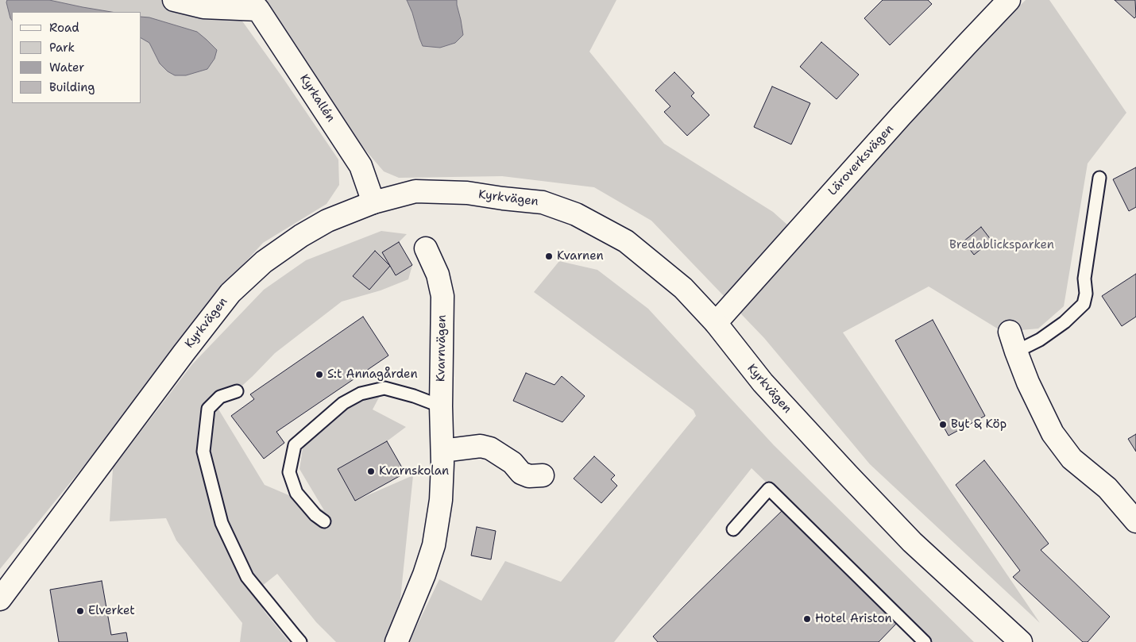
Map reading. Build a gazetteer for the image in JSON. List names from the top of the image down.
{
  "streets": {
    "street": [
      "Kyrkallén",
      "Läroverksvägen",
      "Kyrkvägen",
      "Kvarnvägen"
    ]
  },
  "crossings": [
    ["Kyrkallén", "Kyrkvägen"],
    ["Läroverksvägen", "Kyrkvägen"]
  ],
  "parks": ["Bredablicksparken"],
  "places": [
    "Kvarnen",
    "S:t Annagården",
    "Byt & Köp",
    "Kvarnskolan",
    "Elverket",
    "Hotel Ariston"
  ],
  "legend": [
    "Road",
    "Park",
    "Water",
    "Building"
  ]
}
